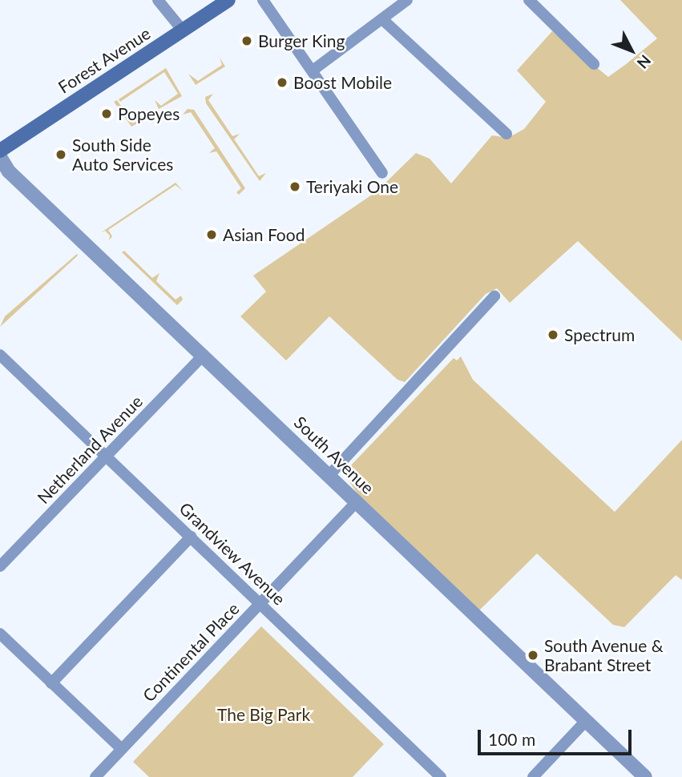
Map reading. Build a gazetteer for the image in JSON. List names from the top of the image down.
{
  "streets": {
    "main road": ["Forest Avenue"],
    "street": [
      "Netherland Avenue",
      "South Avenue",
      "Grandview Avenue",
      "Continental Place"
    ]
  },
  "crossings": [
    ["Netherland Avenue", "South Avenue"],
    ["Netherland Avenue", "Grandview Avenue"],
    ["South Avenue", "Continental Place"],
    ["Grandview Avenue", "Continental Place"]
  ],
  "parks": ["The Big Park"],
  "places": [
    "Burger King",
    "Boost Mobile",
    "Popeyes",
    "South Side Auto Services",
    "Teriyaki One",
    "Asian Food",
    "Spectrum",
    "South Avenue & Brabant Street"
  ],
  "scale_bar": "100 m",
  "north": "bottom right"
}
